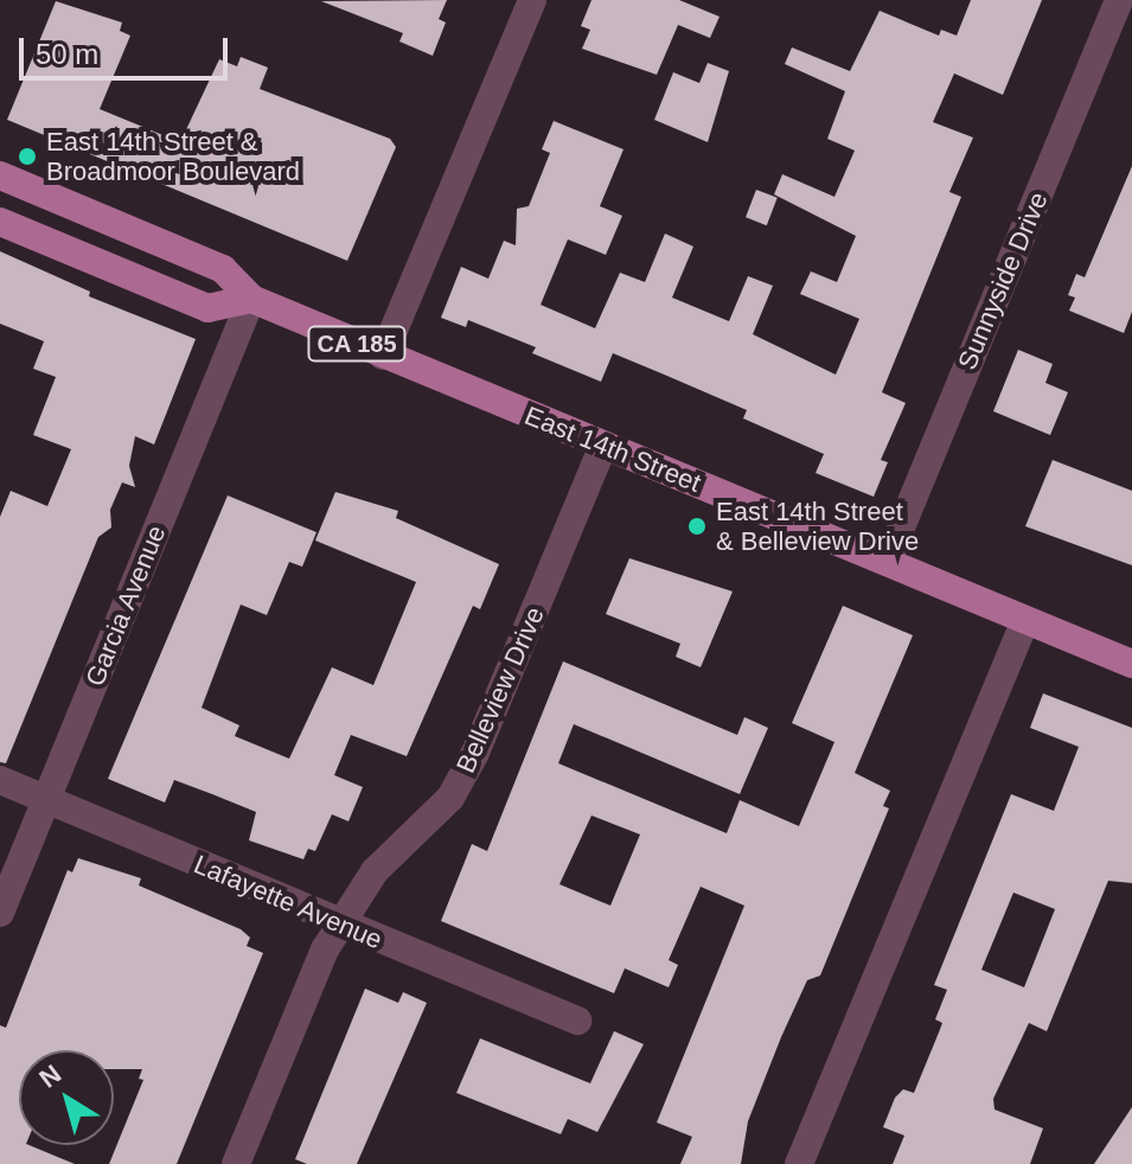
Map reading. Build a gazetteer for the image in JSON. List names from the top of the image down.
{
  "streets": {
    "main road": ["CA 185", "East 14th Street"],
    "street": [
      "Sunnyside Drive",
      "Garcia Avenue",
      "Belleview Drive",
      "Lafayette Avenue"
    ]
  },
  "crossings": [
    ["Sunnyside Drive", "East 14th Street"],
    ["East 14th Street", "Garcia Avenue"],
    ["East 14th Street", "Belleview Drive"],
    ["Garcia Avenue", "Lafayette Avenue"],
    ["Belleview Drive", "Lafayette Avenue"]
  ],
  "places": ["East 14th Street & Broadmoor Boulevard", "East 14th Street & Belleview Drive"],
  "scale_bar": "50 m",
  "north": "top left"
}
